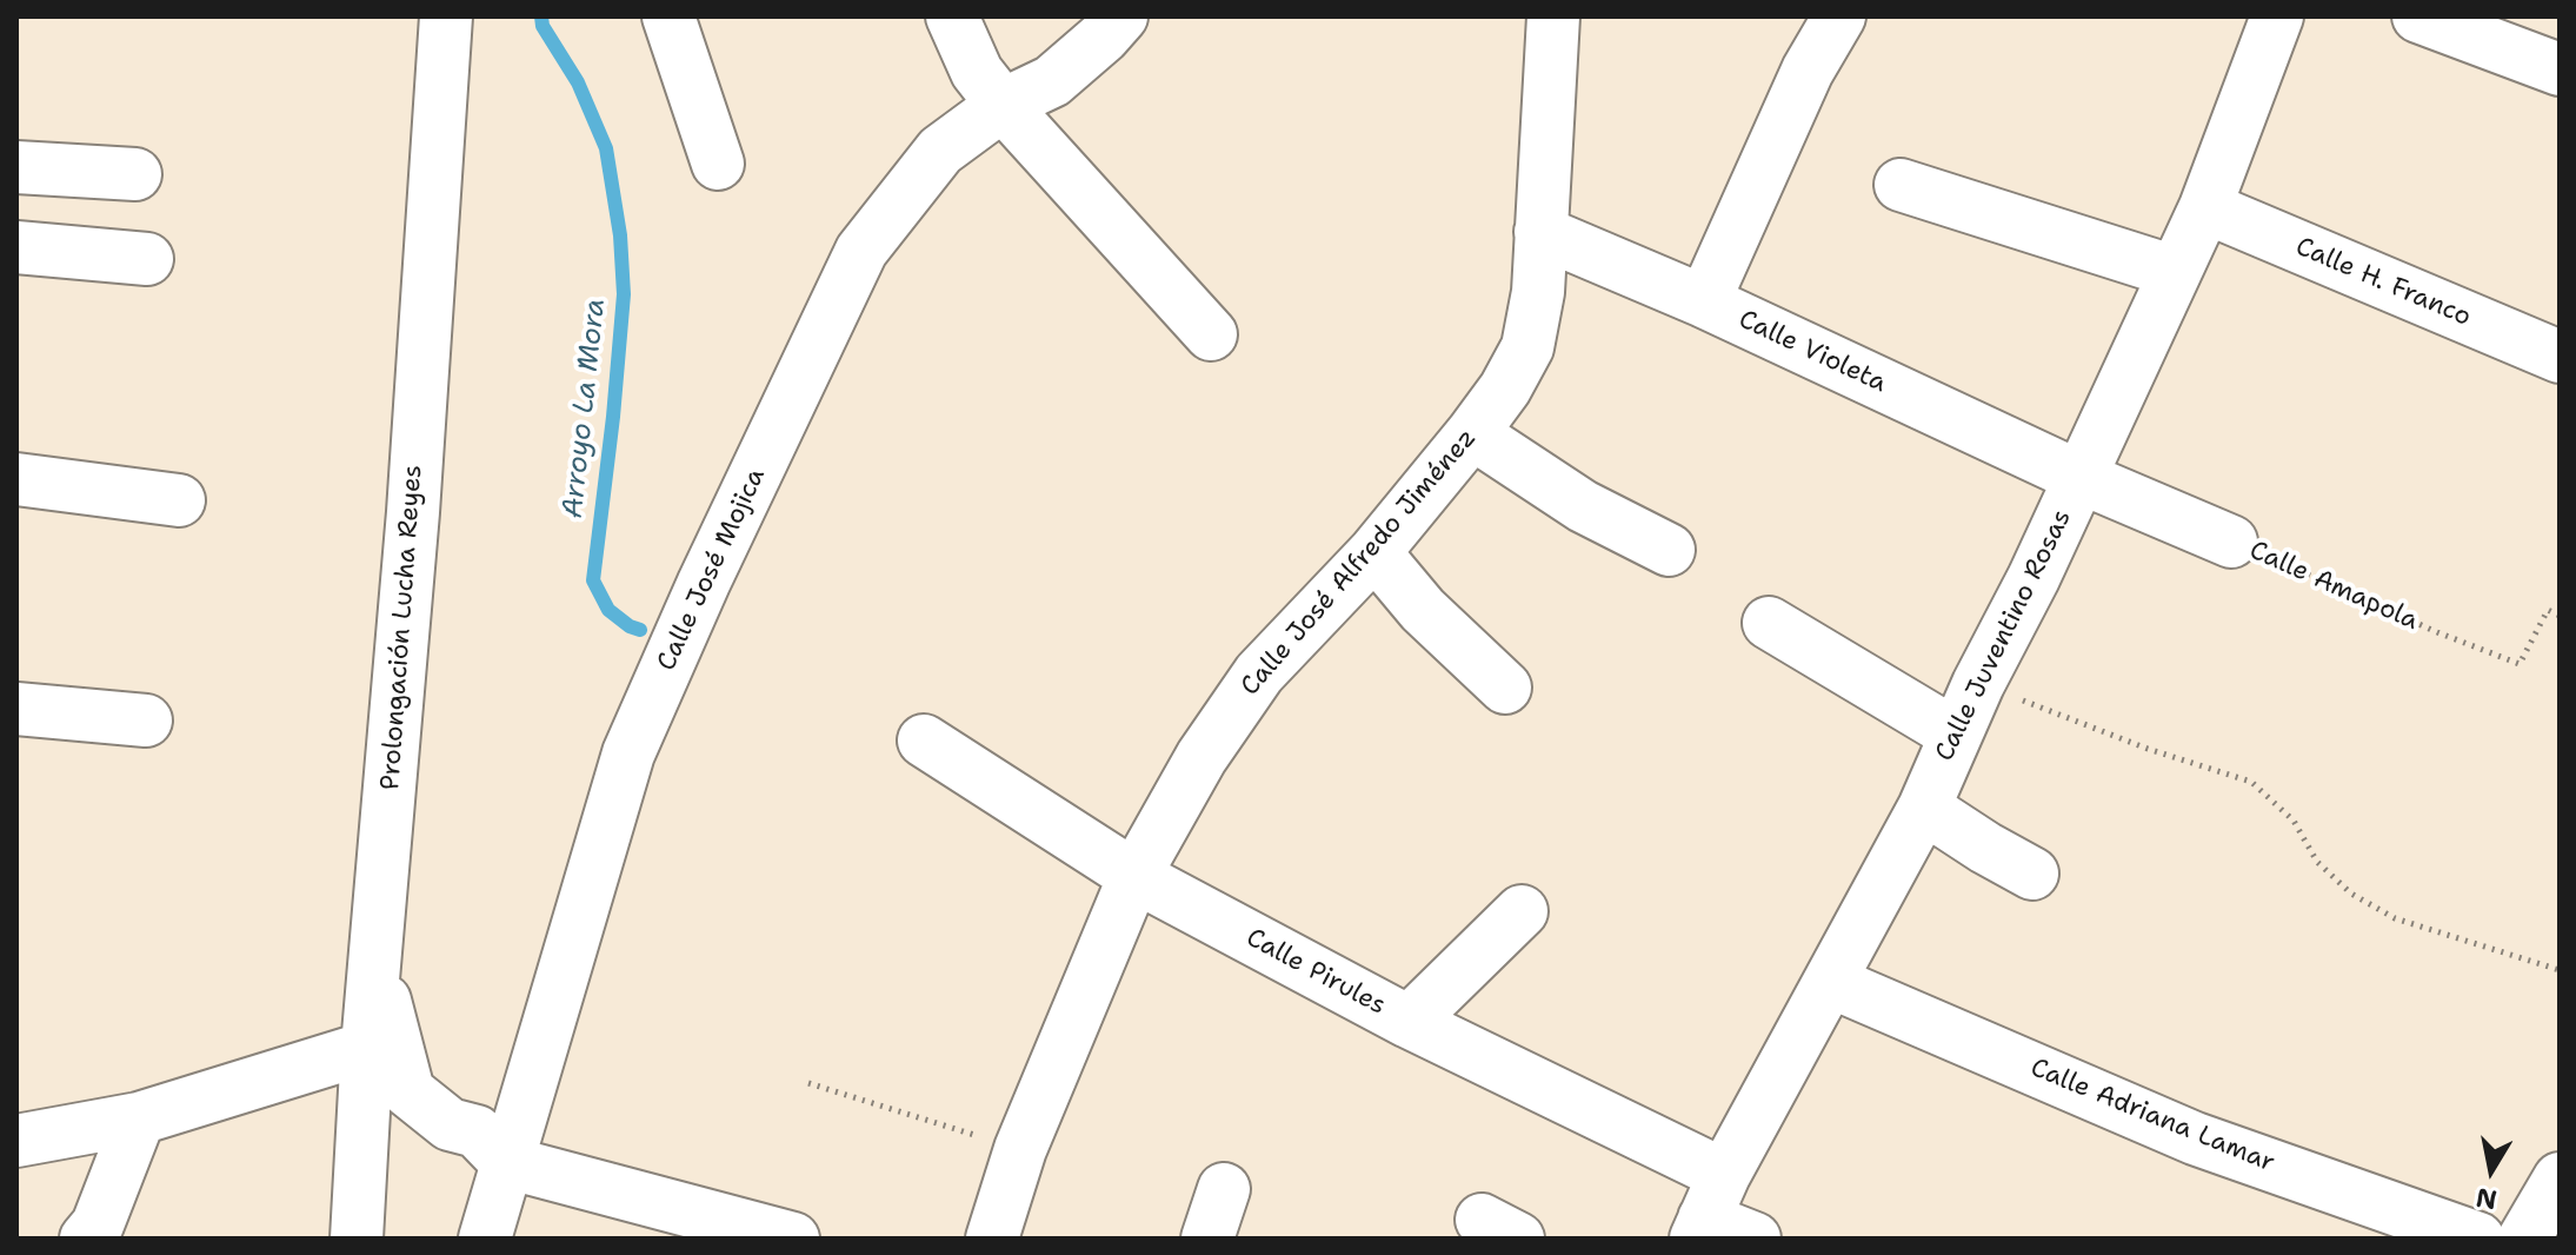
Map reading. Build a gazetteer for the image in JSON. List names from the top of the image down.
{
  "streets": {
    "street": [
      "Calle H. Franco",
      "Calle Violeta",
      "Calle José Alfredo Jiménez",
      "Calle José Mojica",
      "Calle Amapola",
      "Prolongación Lucha Reyes",
      "Calle Juventino Rosas",
      "Calle Pirules",
      "Calle Adriana Lamar"
    ]
  },
  "crossings": [
    ["Calle H. Franco", "Calle Juventino Rosas"],
    ["Calle Violeta", "Calle José Alfredo Jiménez"],
    ["Calle Violeta", "Calle Amapola"],
    ["Calle Violeta", "Calle Juventino Rosas"],
    ["Calle José Alfredo Jiménez", "Calle Pirules"],
    ["Calle Amapola", "Calle Juventino Rosas"],
    ["Calle Juventino Rosas", "Calle Pirules"],
    ["Calle Juventino Rosas", "Calle Adriana Lamar"]
  ],
  "water": ["Arroyo La Mora"],
  "north": "bottom"
}
